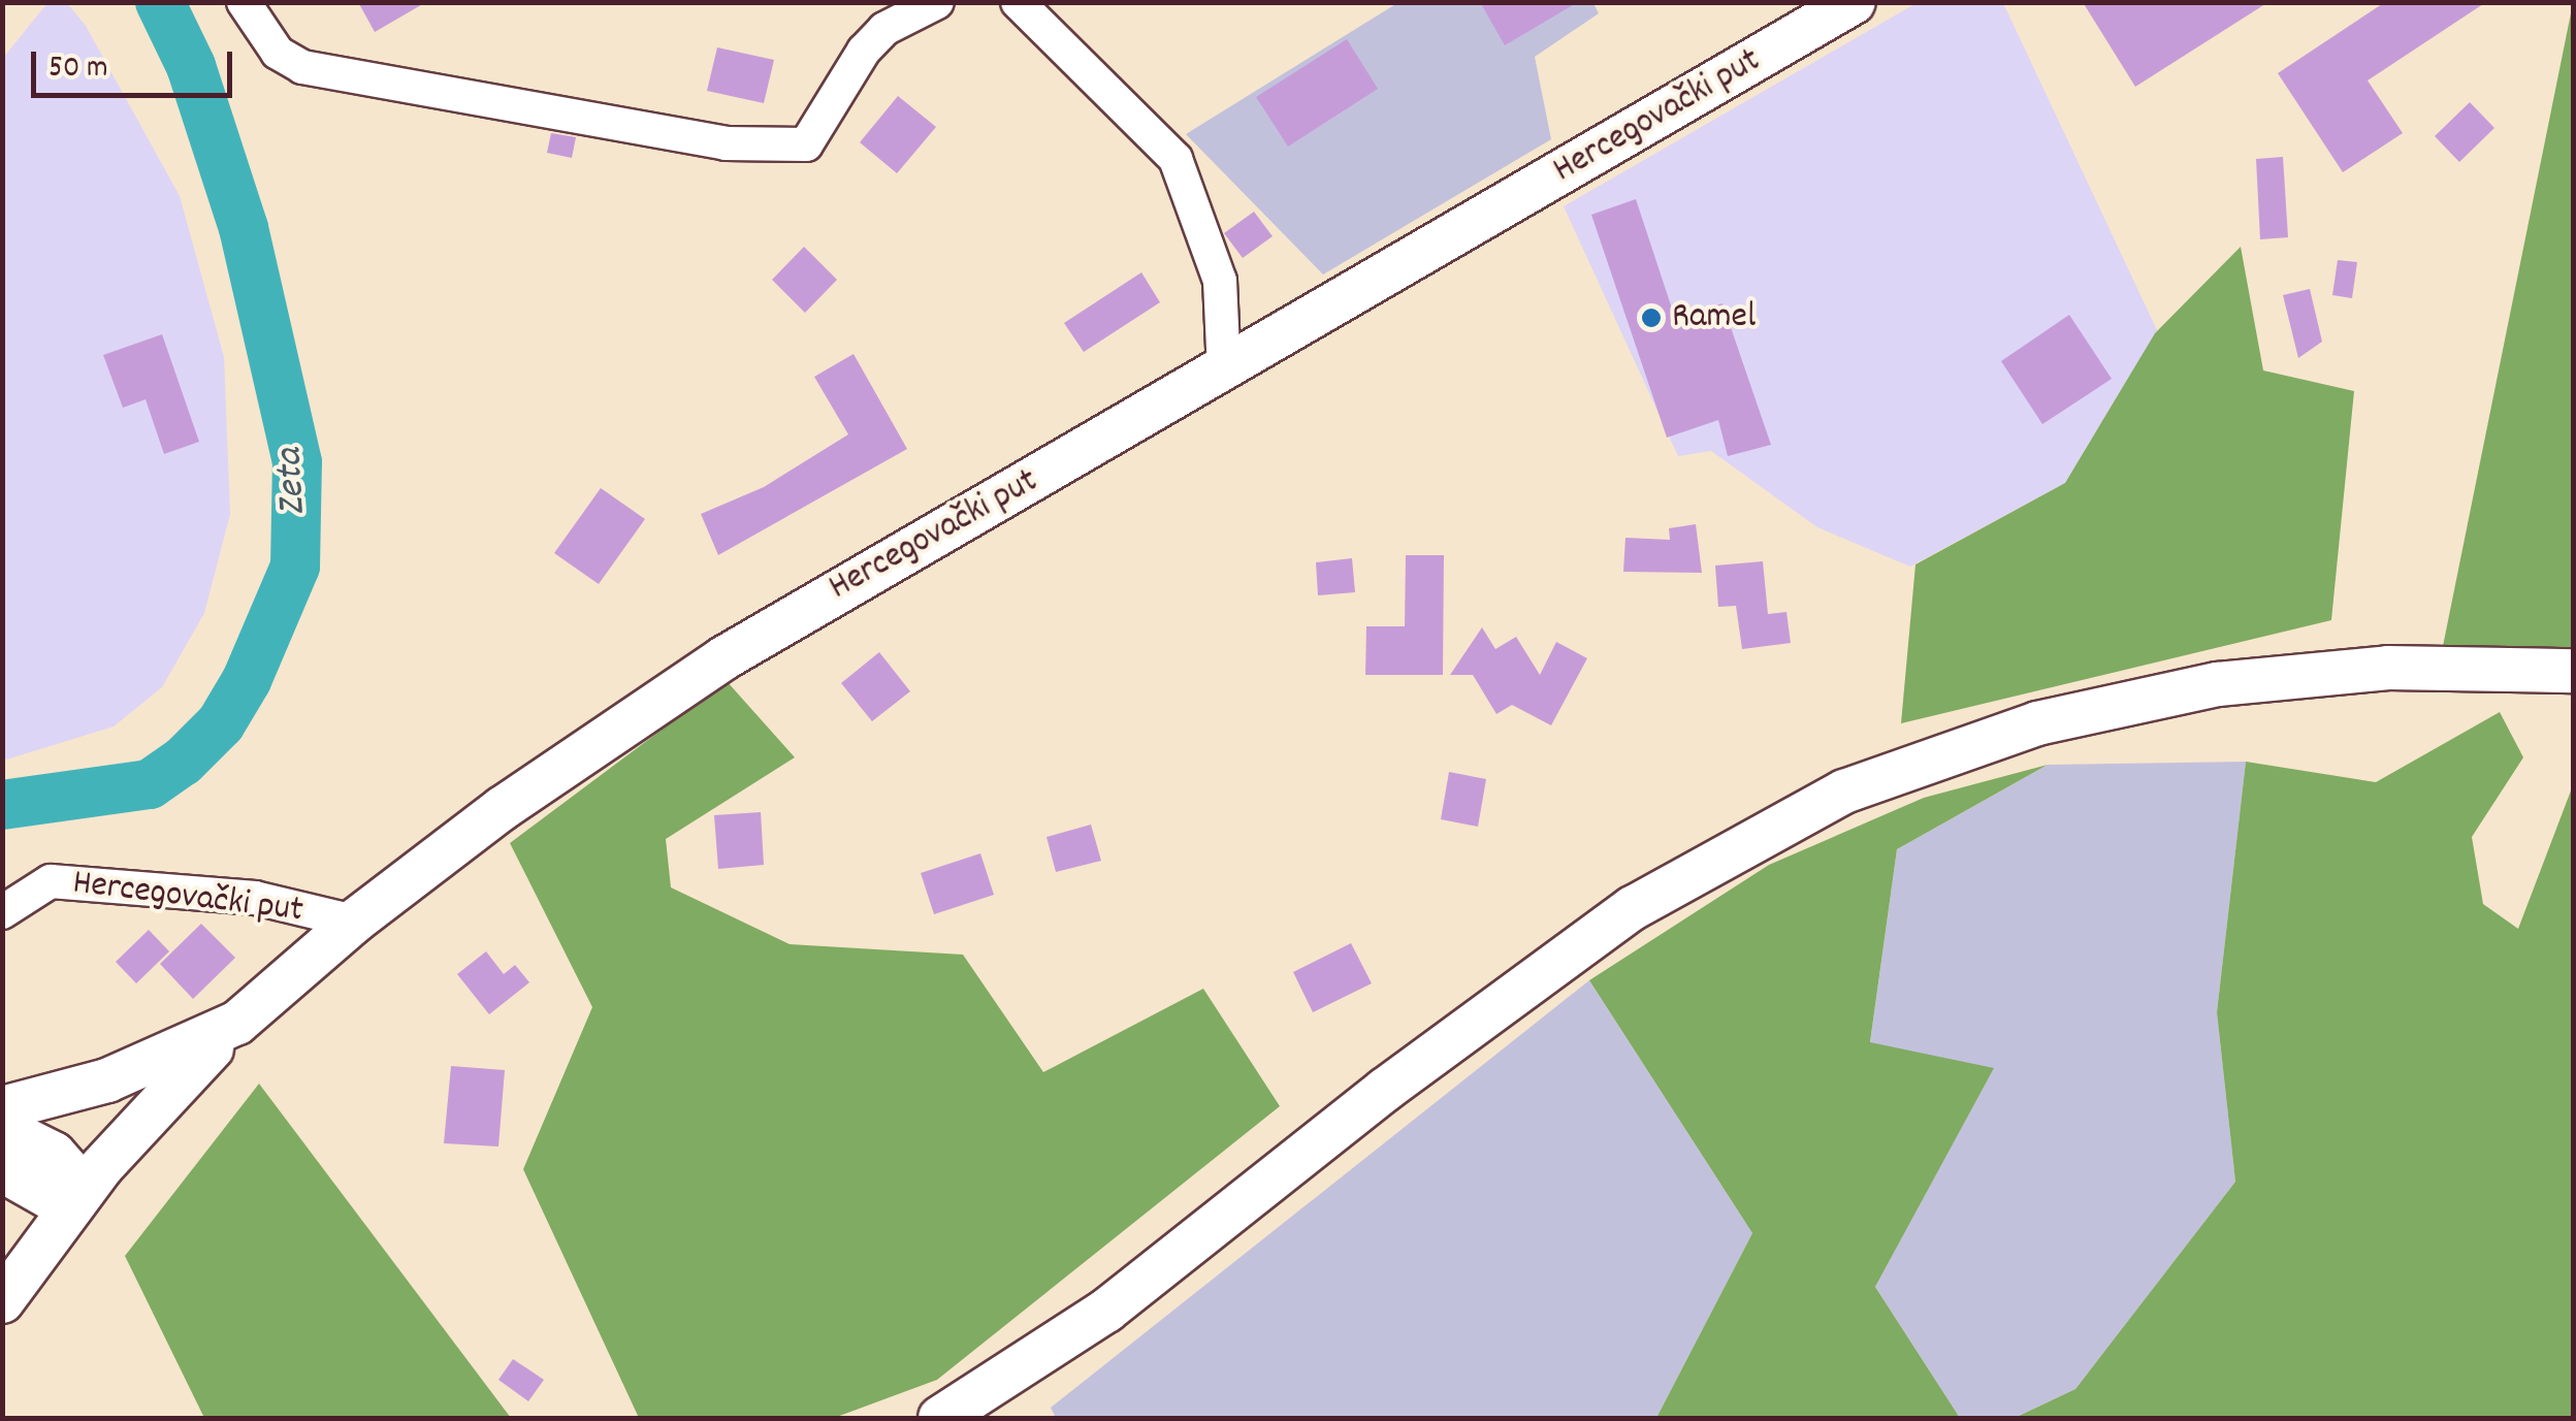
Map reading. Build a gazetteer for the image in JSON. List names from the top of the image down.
{
  "streets": {
    "main road": ["Hercegovački put"]
  },
  "water": ["Zeta"],
  "places": ["Ramel"],
  "scale_bar": "50 m"
}
